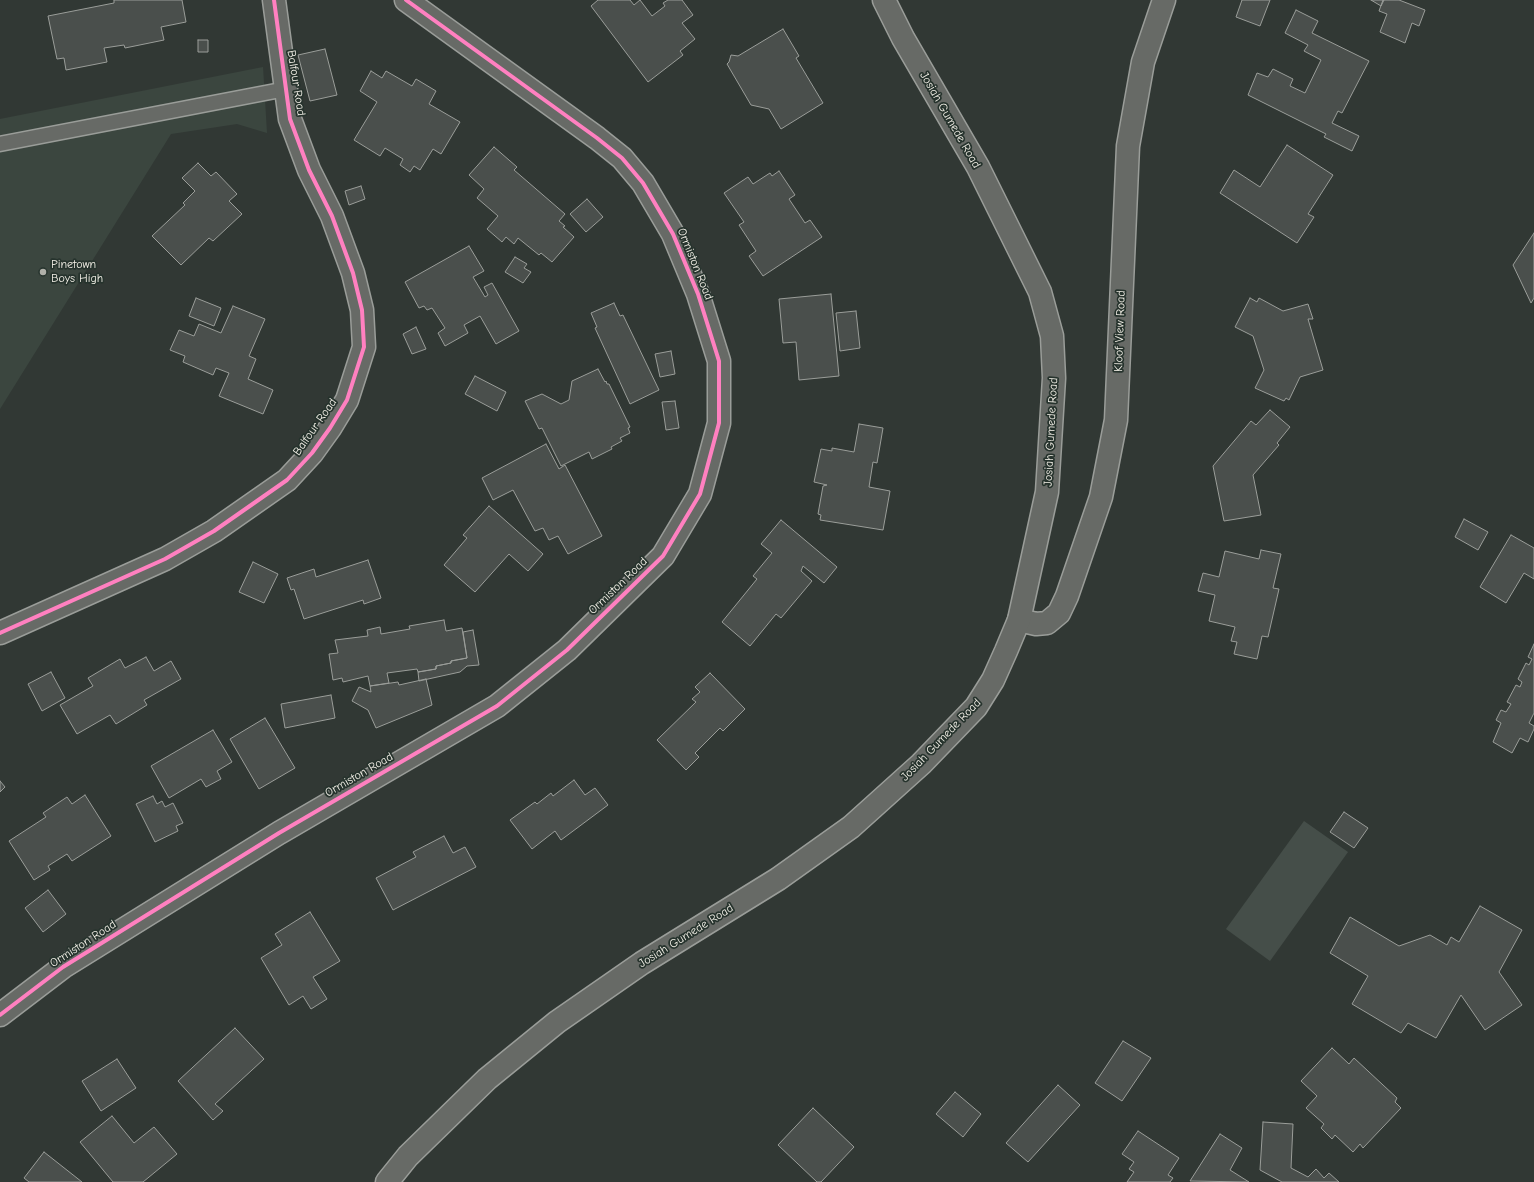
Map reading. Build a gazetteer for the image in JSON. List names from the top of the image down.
{
  "streets": {
    "street": [
      "Balfour Road",
      "Josiah Gumede Road",
      "Ormiston Road",
      "Kloof View Road"
    ]
  },
  "crossings": [
    ["Josiah Gumede Road", "Kloof View Road"]
  ],
  "places": ["Pinetown Boys High"]
}
